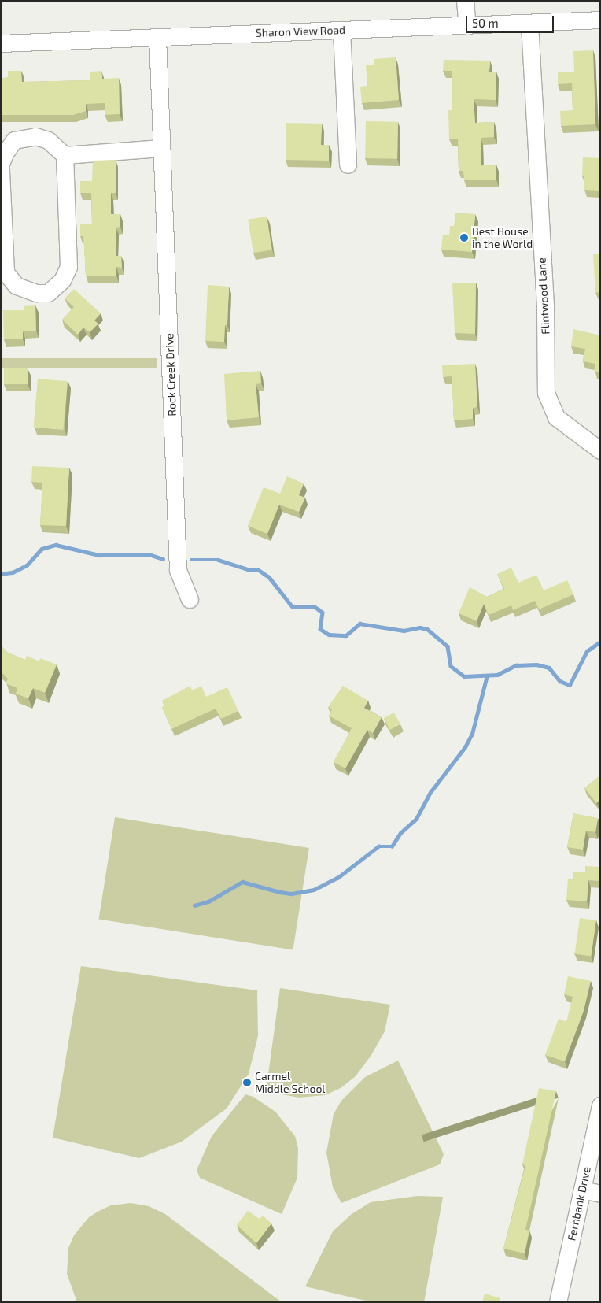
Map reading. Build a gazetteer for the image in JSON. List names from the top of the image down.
{
  "streets": {
    "street": [
      "Sharon View Road",
      "Flintwood Lane",
      "Rock Creek Drive",
      "Fernbank Drive"
    ]
  },
  "crossings": [
    ["Sharon View Road", "Flintwood Lane"],
    ["Sharon View Road", "Rock Creek Drive"]
  ],
  "places": ["Best House in the World", "Carmel Middle School"],
  "scale_bar": "50 m"
}
